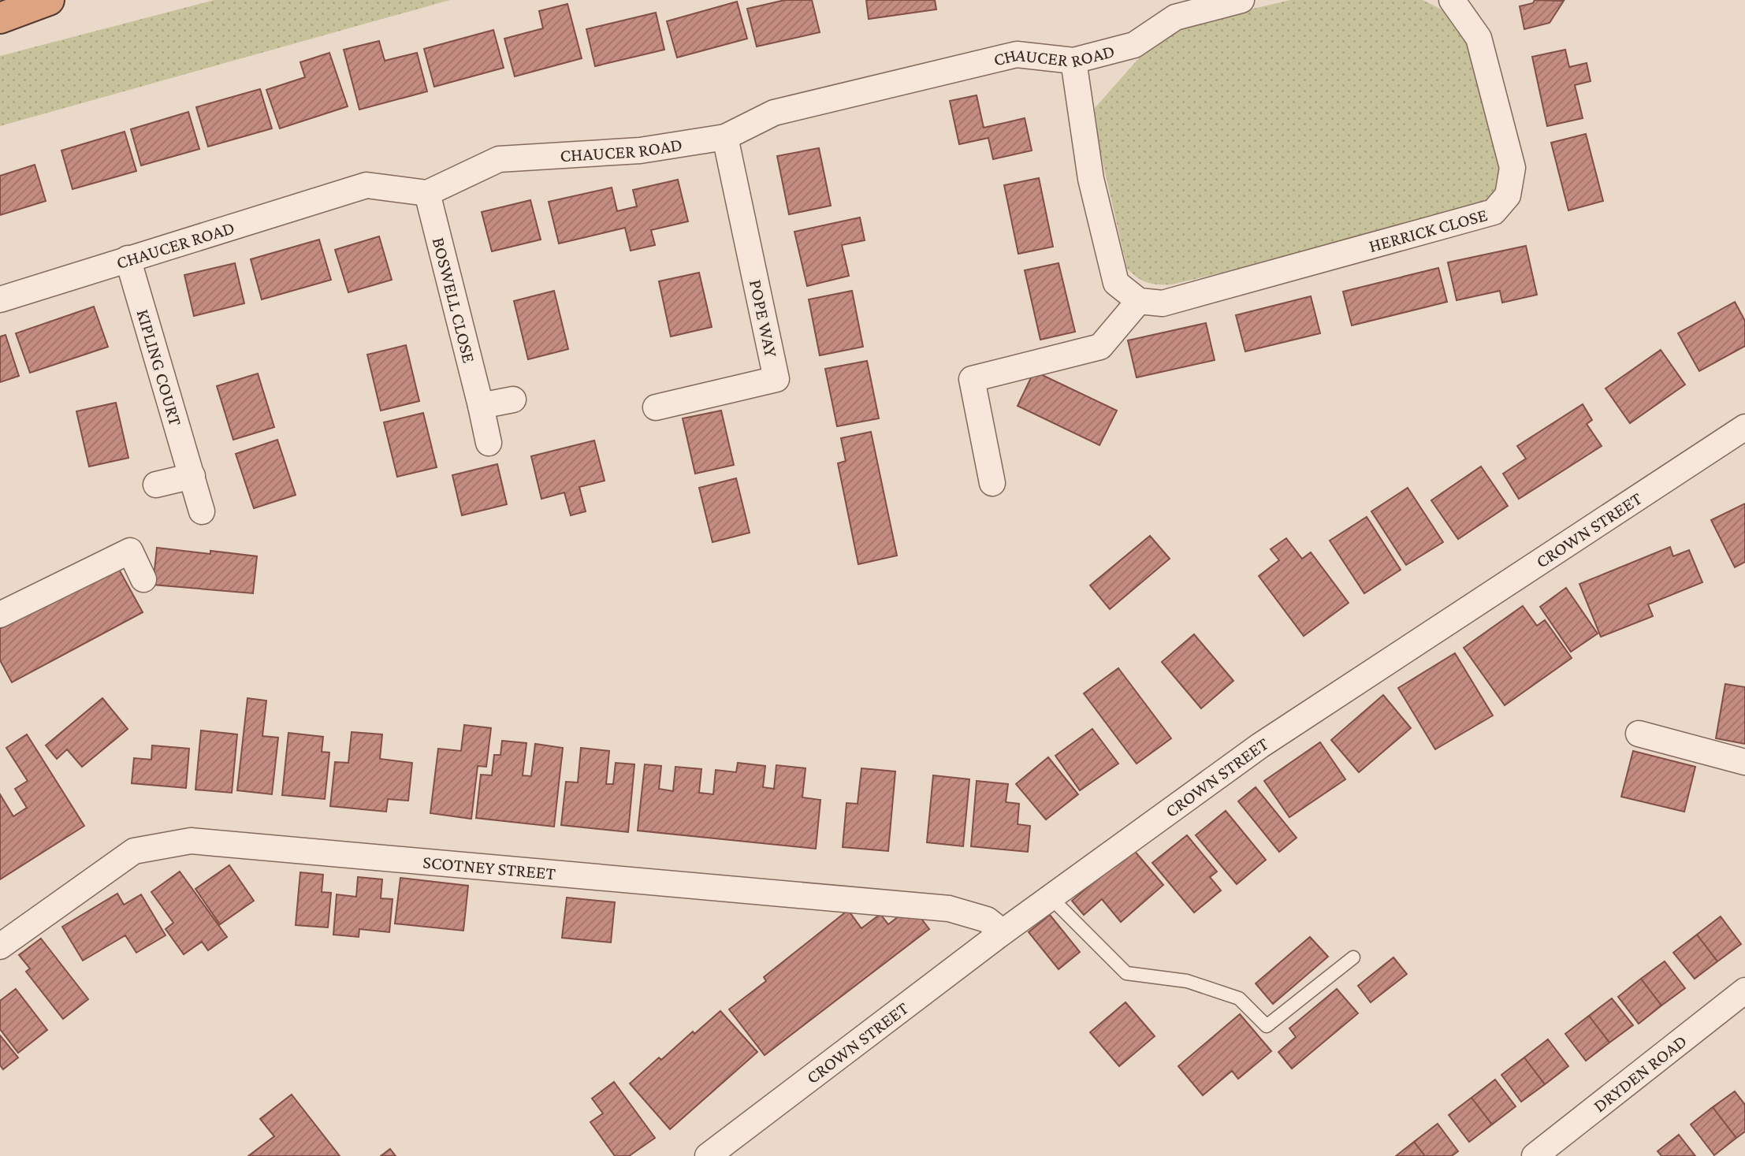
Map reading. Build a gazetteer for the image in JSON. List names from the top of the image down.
{
  "streets": {
    "street": [
      "CHAUCER ROAD",
      "HERRICK CLOSE",
      "BOSWELL CLOSE",
      "POPE WAY",
      "KIPLING COURT",
      "CROWN STREET",
      "SCOTNEY STREET",
      "DRYDEN ROAD"
    ]
  },
  "crossings": [
    ["CHAUCER ROAD", "BOSWELL CLOSE"],
    ["CHAUCER ROAD", "POPE WAY"],
    ["CHAUCER ROAD", "KIPLING COURT"],
    ["CROWN STREET", "SCOTNEY STREET"]
  ]
}
